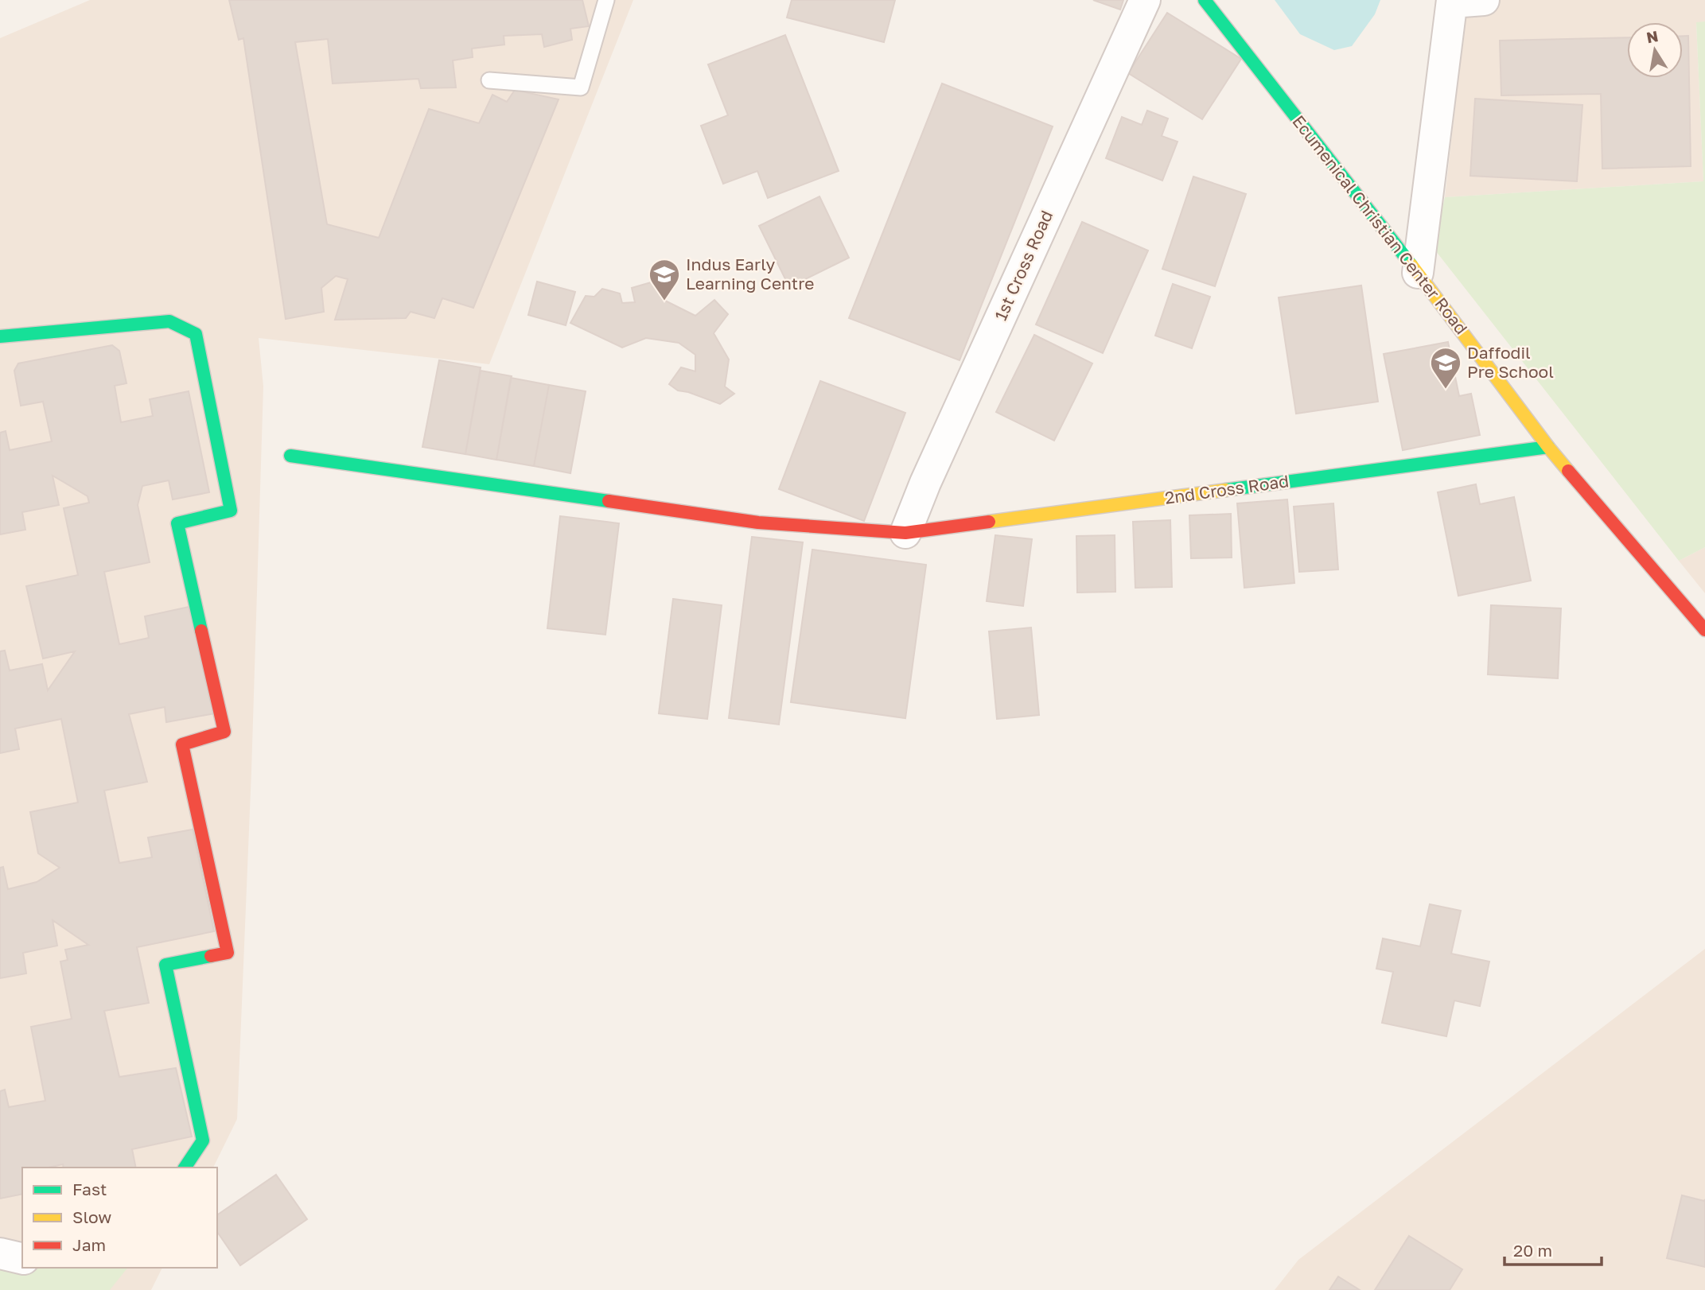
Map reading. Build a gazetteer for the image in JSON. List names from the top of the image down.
{
  "streets": {
    "street": ["Ecumenical Christian Center Road", "1st Cross Road", "2nd Cross Road"]
  },
  "crossings": [
    ["Ecumenical Christian Center Road", "2nd Cross Road"],
    ["1st Cross Road", "2nd Cross Road"]
  ],
  "places": {
    "school or university": ["Indus Early Learning Centre", "Daffodil Pre School"]
  },
  "legend": ["Fast", "Slow", "Jam"],
  "scale_bar": "20 m",
  "north": "top"
}
